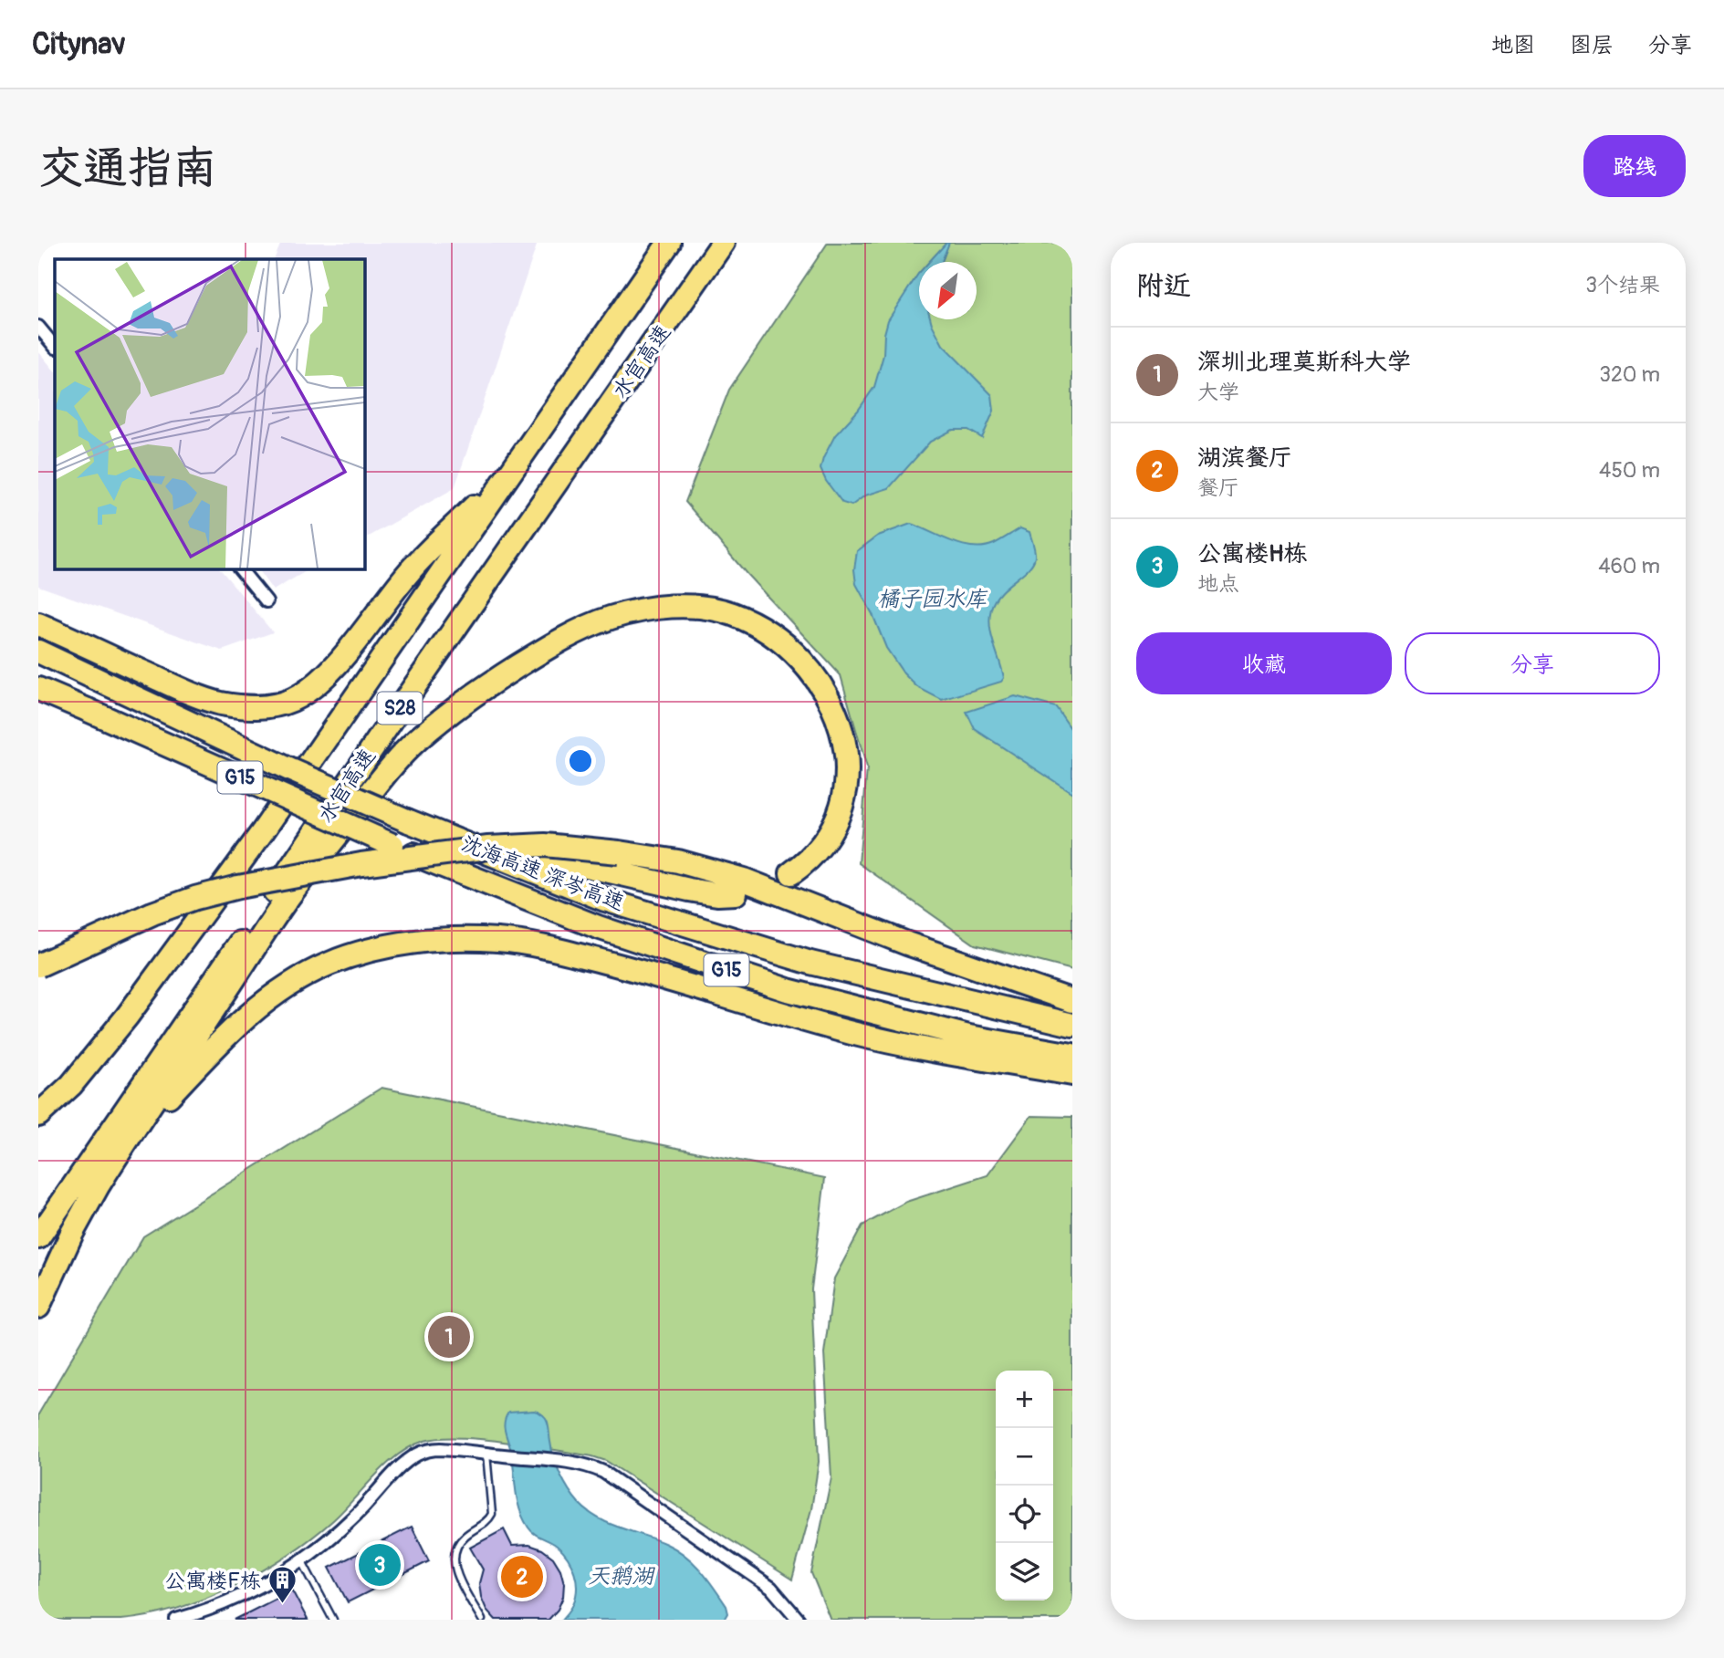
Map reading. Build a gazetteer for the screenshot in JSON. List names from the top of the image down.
{
  "streets": {
    "highway": [
      "水官高速",
      "S28",
      "G15",
      "沈海高速 深岑高速"
    ]
  },
  "water": ["橘子园水库", "天鹅湖"],
  "places": {
    "building": ["公寓楼F栋"]
  },
  "north": "bottom left",
  "page": {
    "header": "Citynav",
    "nav": ["地图", "图层", "分享"],
    "buttons": [
      "路线",
      ["收藏", "分享"]
    ],
    "title": "交通指南",
    "heading": ["附近", "3个结果"],
    "list": [
      {
        "mark": "1",
        "name": "深圳北理莫斯科大学",
        "note": "大学",
        "value": "320 m"
      },
      {
        "mark": "2",
        "name": "湖滨餐厅",
        "note": "餐厅",
        "value": "450 m"
      },
      {
        "mark": "3",
        "name": "公寓楼H栋",
        "note": "地点",
        "value": "460 m"
      }
    ],
    "pins": ["1", "3", "2"],
    "map_buttons": ["+", "−"]
  }
}
